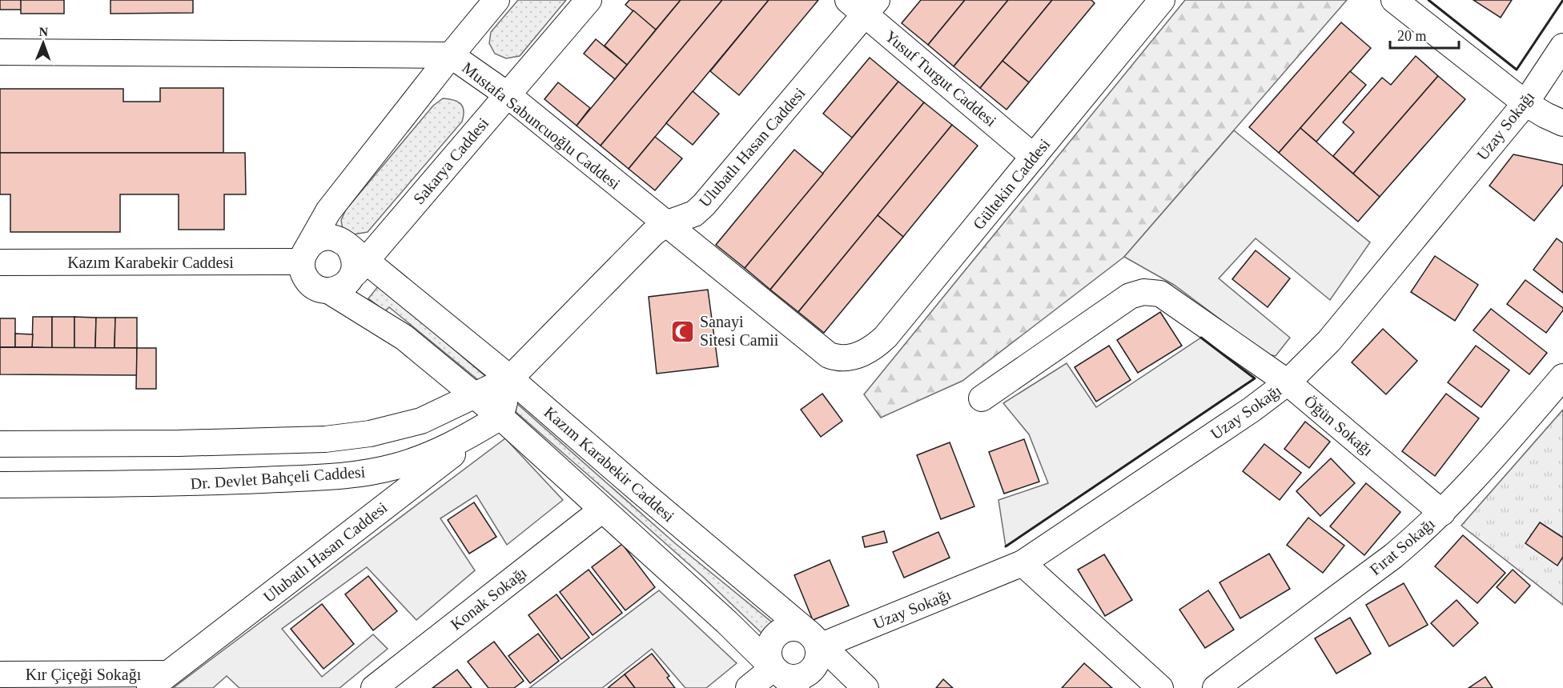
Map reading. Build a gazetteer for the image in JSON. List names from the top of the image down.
{
  "streets": {
    "street": [
      "Yusuf Turgut Caddesi",
      "Mustafa Sabuncuoğlu Caddesi",
      "Uzay Sokağı",
      "Ulubatlı Hasan Caddesi",
      "Sakarya Caddesi",
      "Gültekin Caddesi",
      "Kazım Karabekir Caddesi",
      "Öğün Sokağı",
      "Dr. Devlet Bahçeli Caddesi",
      "Fırat Sokağı",
      "Konak Sokağı",
      "Kır Çiçeği Sokağı"
    ]
  },
  "crossings": [
    ["Yusuf Turgut Caddesi", "Ulubatlı Hasan Caddesi"],
    ["Yusuf Turgut Caddesi", "Gültekin Caddesi"],
    ["Mustafa Sabuncuoğlu Caddesi", "Ulubatlı Hasan Caddesi"],
    ["Mustafa Sabuncuoğlu Caddesi", "Sakarya Caddesi"],
    ["Mustafa Sabuncuoğlu Caddesi", "Gültekin Caddesi"],
    ["Uzay Sokağı", "Kazım Karabekir Caddesi"],
    ["Uzay Sokağı", "Öğün Sokağı"],
    ["Ulubatlı Hasan Caddesi", "Kazım Karabekir Caddesi"],
    ["Ulubatlı Hasan Caddesi", "Dr. Devlet Bahçeli Caddesi"],
    ["Ulubatlı Hasan Caddesi", "Kır Çiçeği Sokağı"],
    ["Sakarya Caddesi", "Kazım Karabekir Caddesi"],
    ["Öğün Sokağı", "Fırat Sokağı"]
  ],
  "places": {
    "mosque": ["Sanayi Sitesi Camii"]
  },
  "scale_bar": "20 m",
  "north": "top"
}
